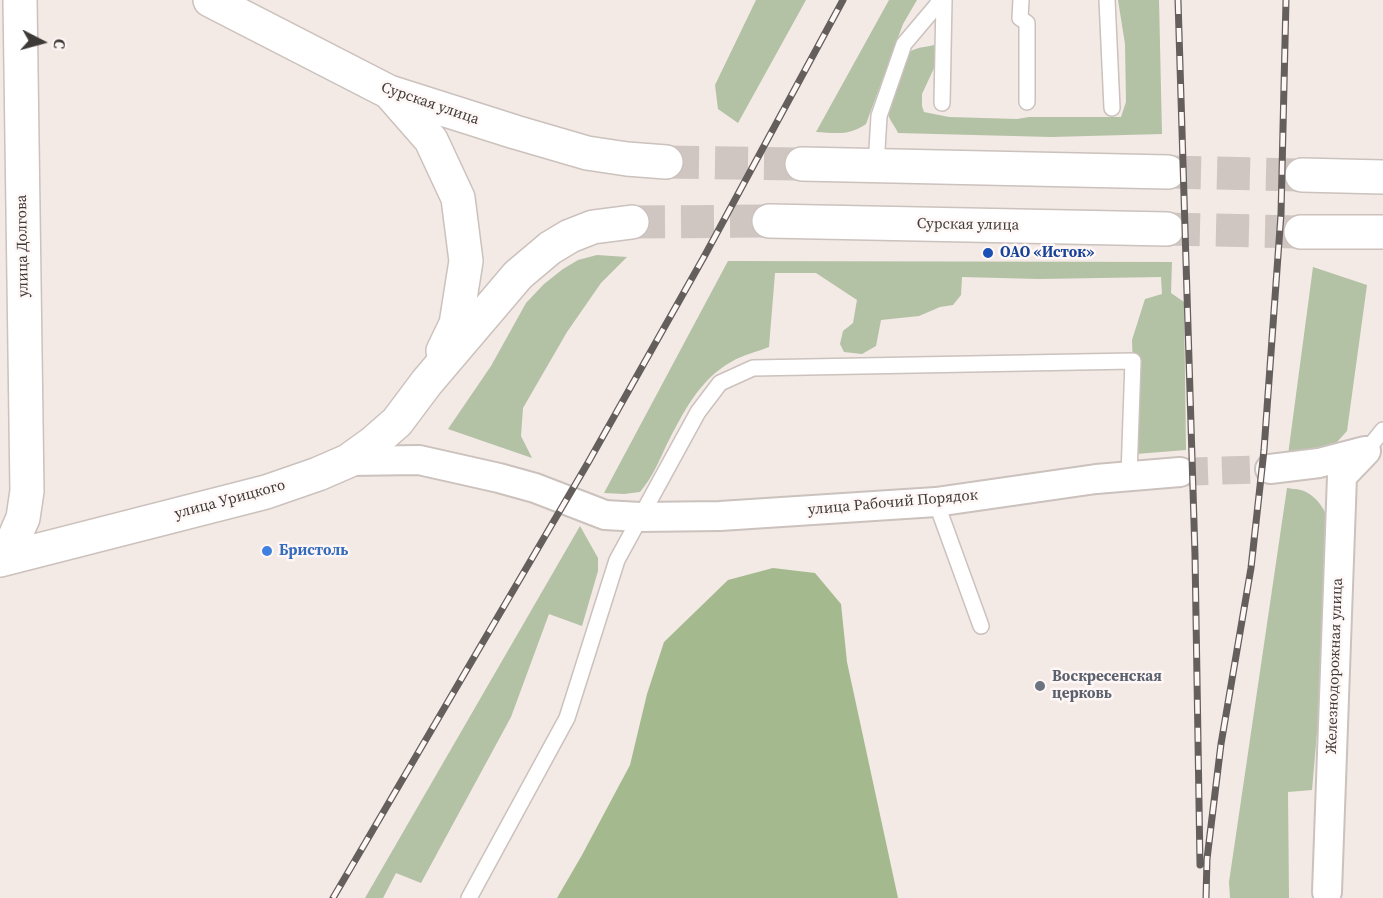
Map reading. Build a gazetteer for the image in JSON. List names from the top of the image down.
{
  "streets": {
    "main road": ["Сурская улица", "улица Долгова", "улица Урицкого"],
    "street": ["улица Рабочий Порядок", "Железнодорожная улица"]
  },
  "crossings": [
    ["улица Долгова", "улица Урицкого"],
    ["улица Урицкого", "улица Рабочий Порядок"]
  ],
  "places": ["ОАО «Исток»", "Бристоль", "Воскресенская церковь"],
  "north": "right"
}
